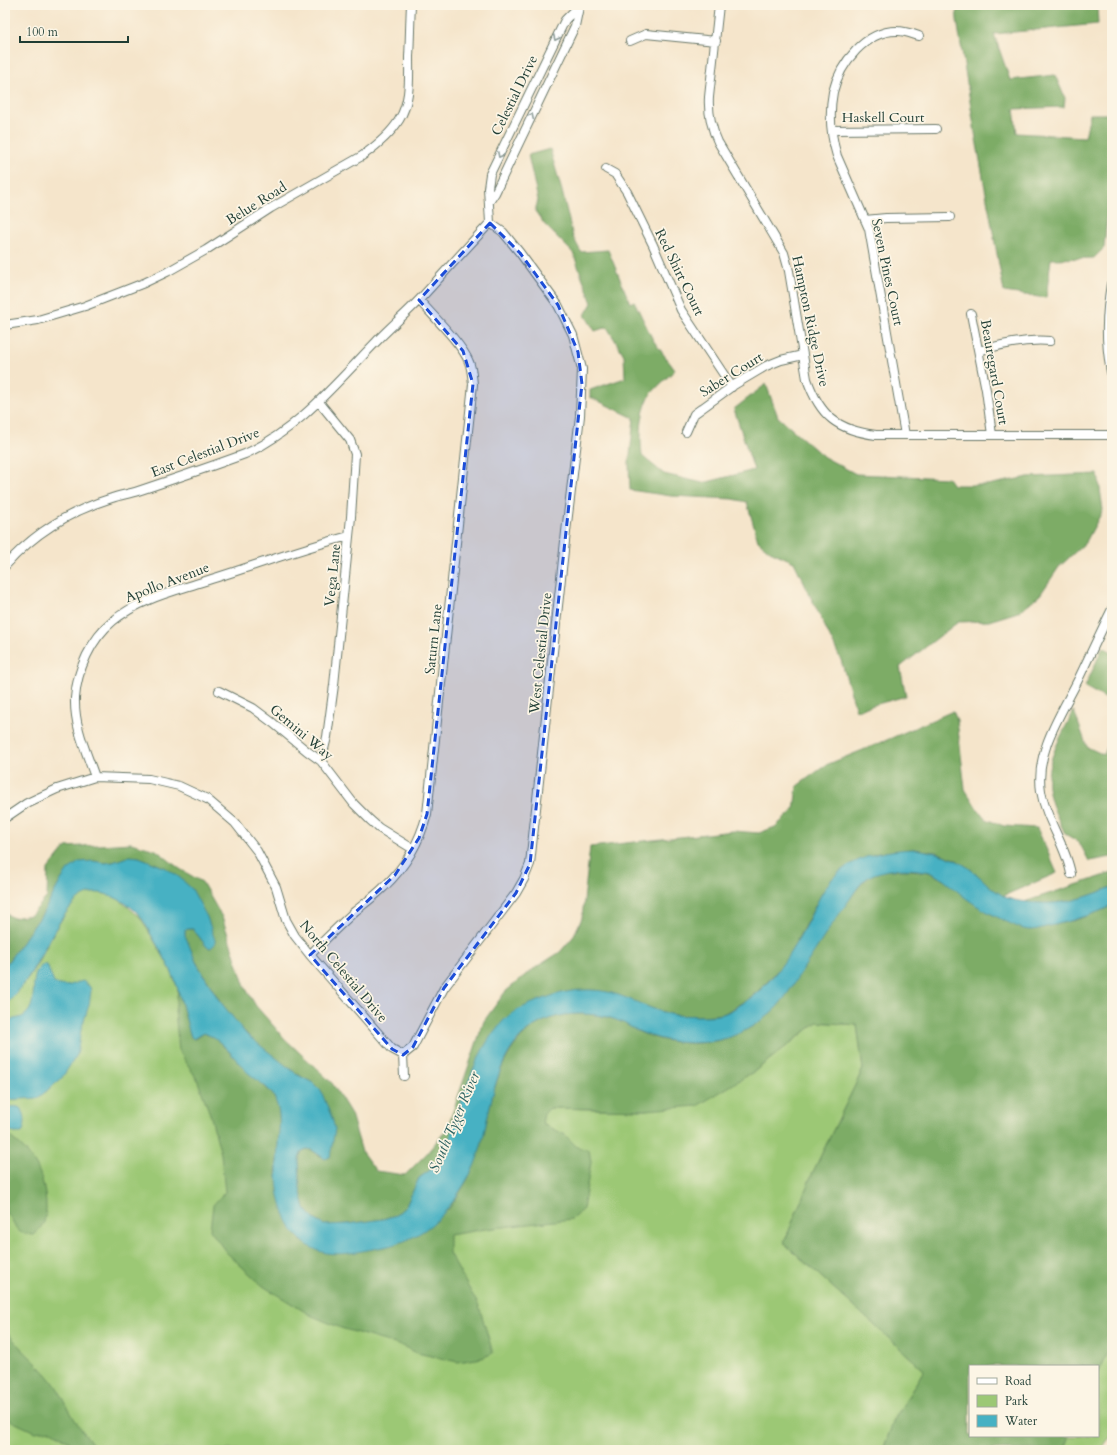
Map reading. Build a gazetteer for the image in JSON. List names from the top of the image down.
{
  "streets": {
    "street": [
      "Celestial Drive",
      "Haskell Court",
      "Belue Road",
      "Red Shirt Court",
      "Seven Pines Court",
      "Hampton Ridge Drive",
      "Beauregard Court",
      "Saber Court",
      "East Celestial Drive",
      "Vega Lane",
      "Apollo Avenue",
      "Saturn Lane",
      "West Celestial Drive",
      "Gemini Way",
      "North Celestial Drive"
    ]
  },
  "crossings": [
    ["Celestial Drive", "East Celestial Drive"],
    ["Celestial Drive", "West Celestial Drive"],
    ["Haskell Court", "Seven Pines Court"],
    ["Red Shirt Court", "Saber Court"],
    ["Seven Pines Court", "Hampton Ridge Drive"],
    ["Hampton Ridge Drive", "Beauregard Court"],
    ["Hampton Ridge Drive", "Saber Court"],
    ["East Celestial Drive", "Vega Lane"],
    ["East Celestial Drive", "Saturn Lane"],
    ["East Celestial Drive", "West Celestial Drive"],
    ["Vega Lane", "Apollo Avenue"],
    ["Vega Lane", "Gemini Way"],
    ["Apollo Avenue", "North Celestial Drive"],
    ["Saturn Lane", "Gemini Way"],
    ["Saturn Lane", "North Celestial Drive"],
    ["West Celestial Drive", "North Celestial Drive"]
  ],
  "water": ["South Tyger River"],
  "legend": ["Road", "Park", "Water"],
  "scale_bar": "100 m"
}
